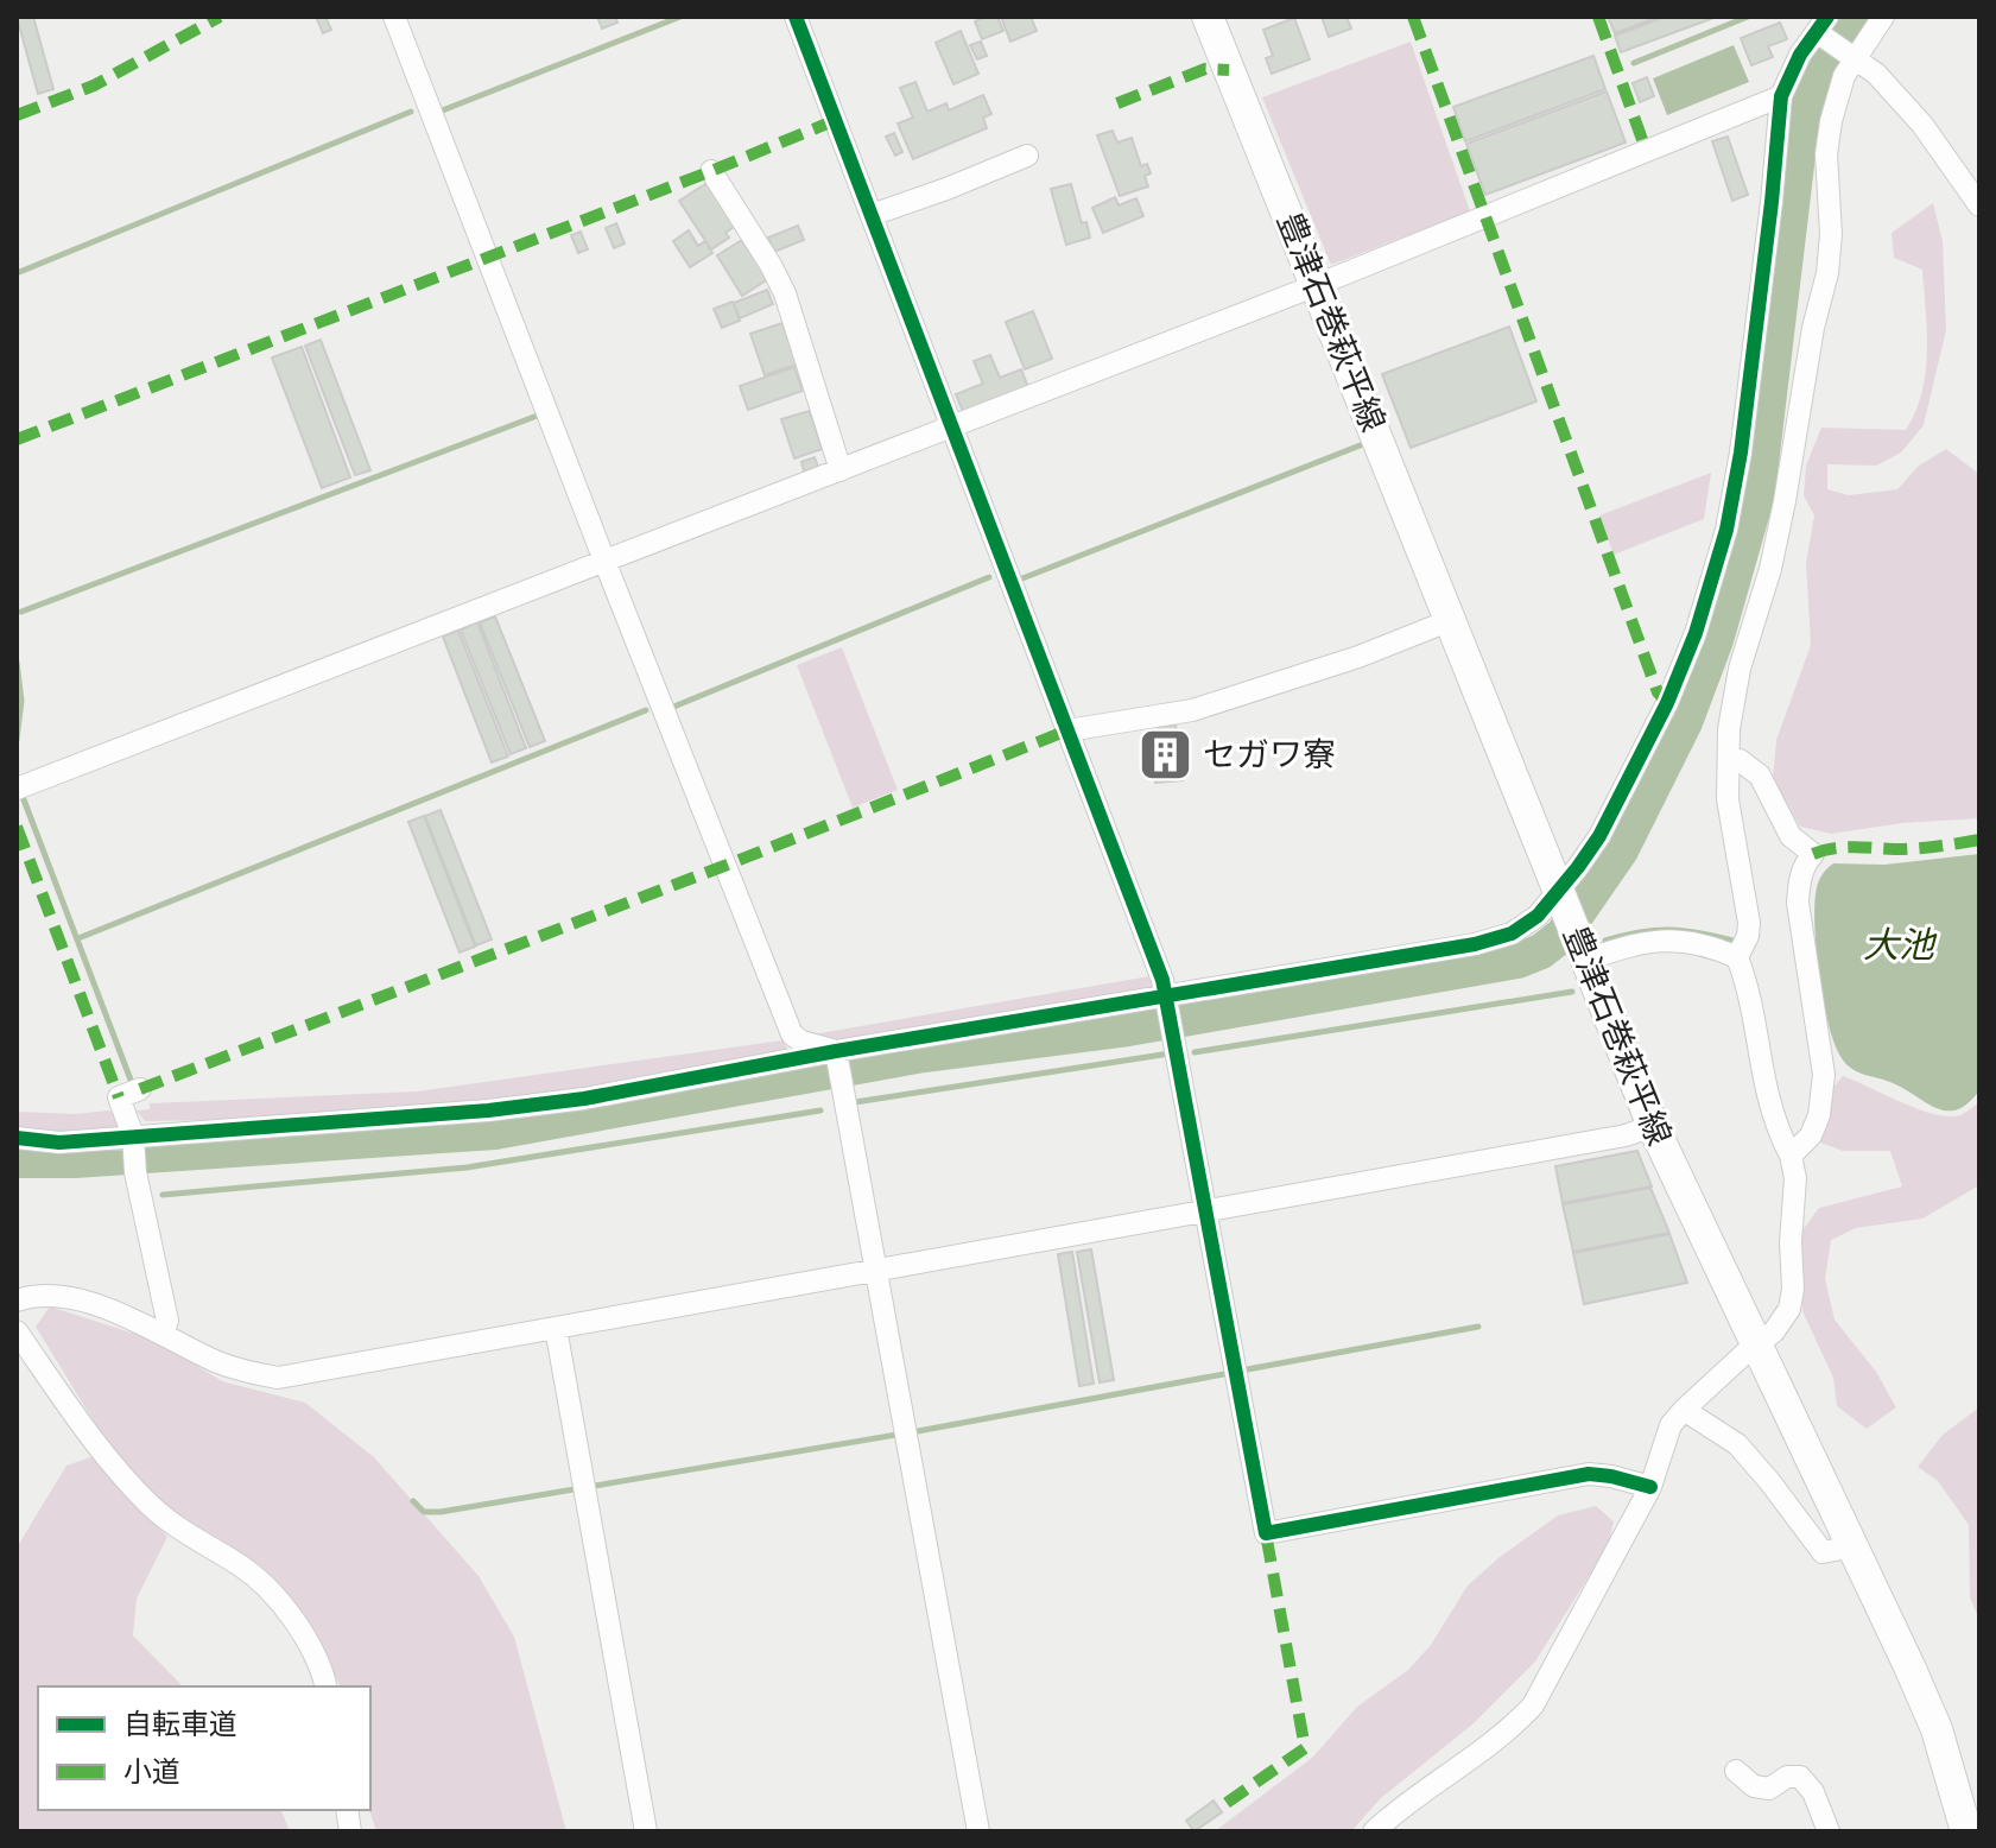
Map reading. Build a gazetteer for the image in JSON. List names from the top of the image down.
{
  "streets": {
    "main road": ["豊津石巻萩平線"]
  },
  "water": ["大池"],
  "places": {
    "building": ["セガワ寮"]
  },
  "legend": ["自転車道", "小道"]
}
